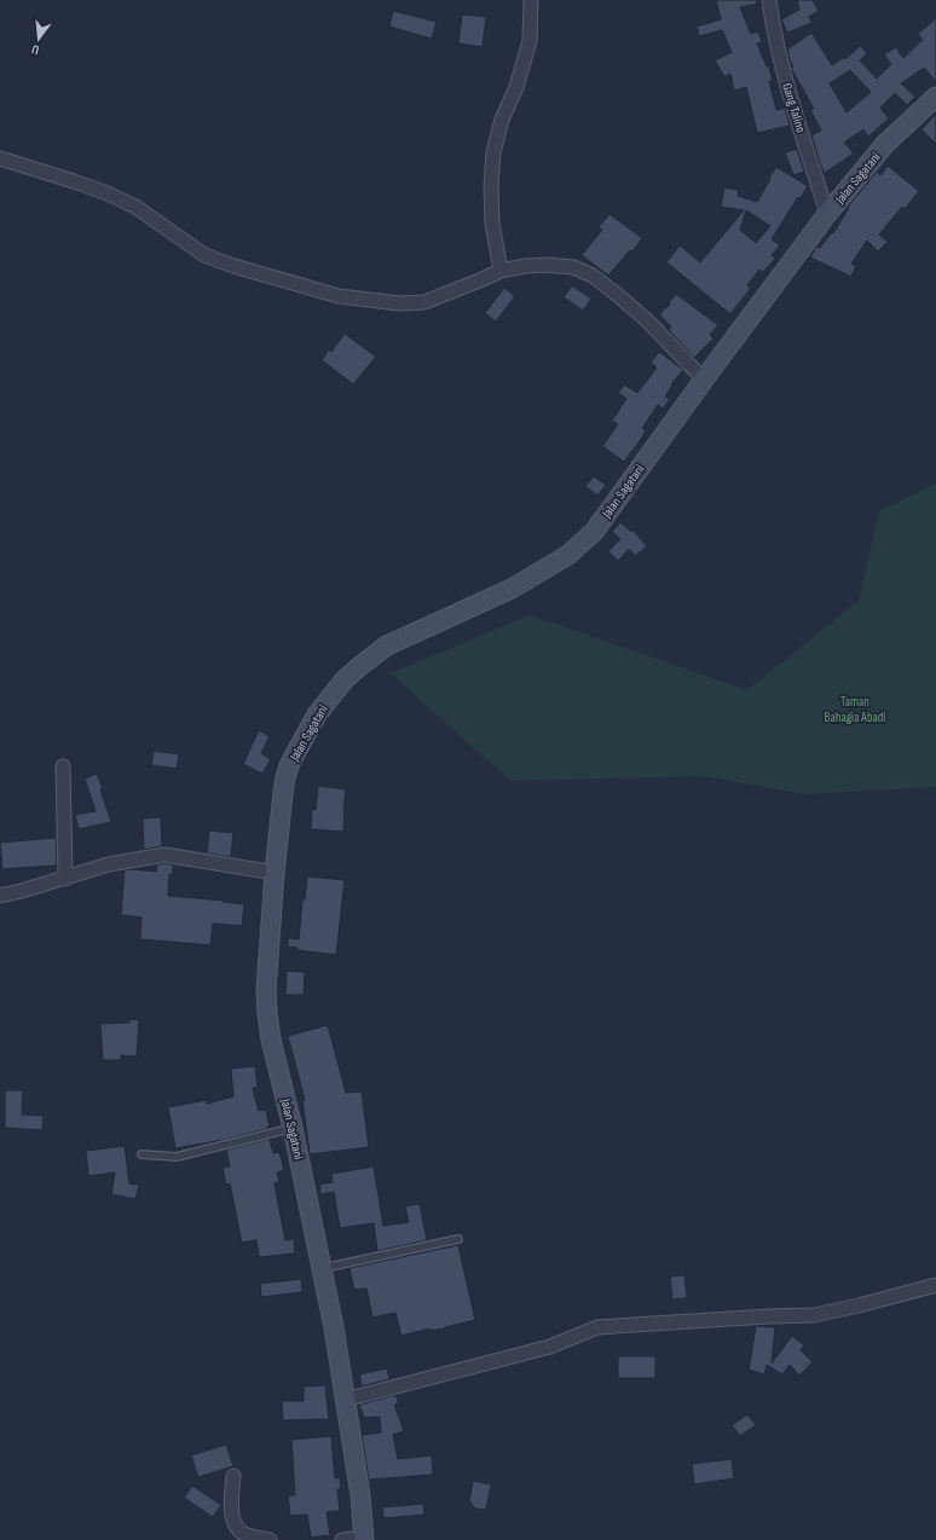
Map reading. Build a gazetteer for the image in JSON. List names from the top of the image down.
{
  "streets": {
    "street": ["Gang Talino", "Jalan Sagatani"]
  },
  "crossings": [
    ["Gang Talino", "Jalan Sagatani"]
  ],
  "parks": ["Taman Bahagia Abadi"],
  "north": "bottom"
}
